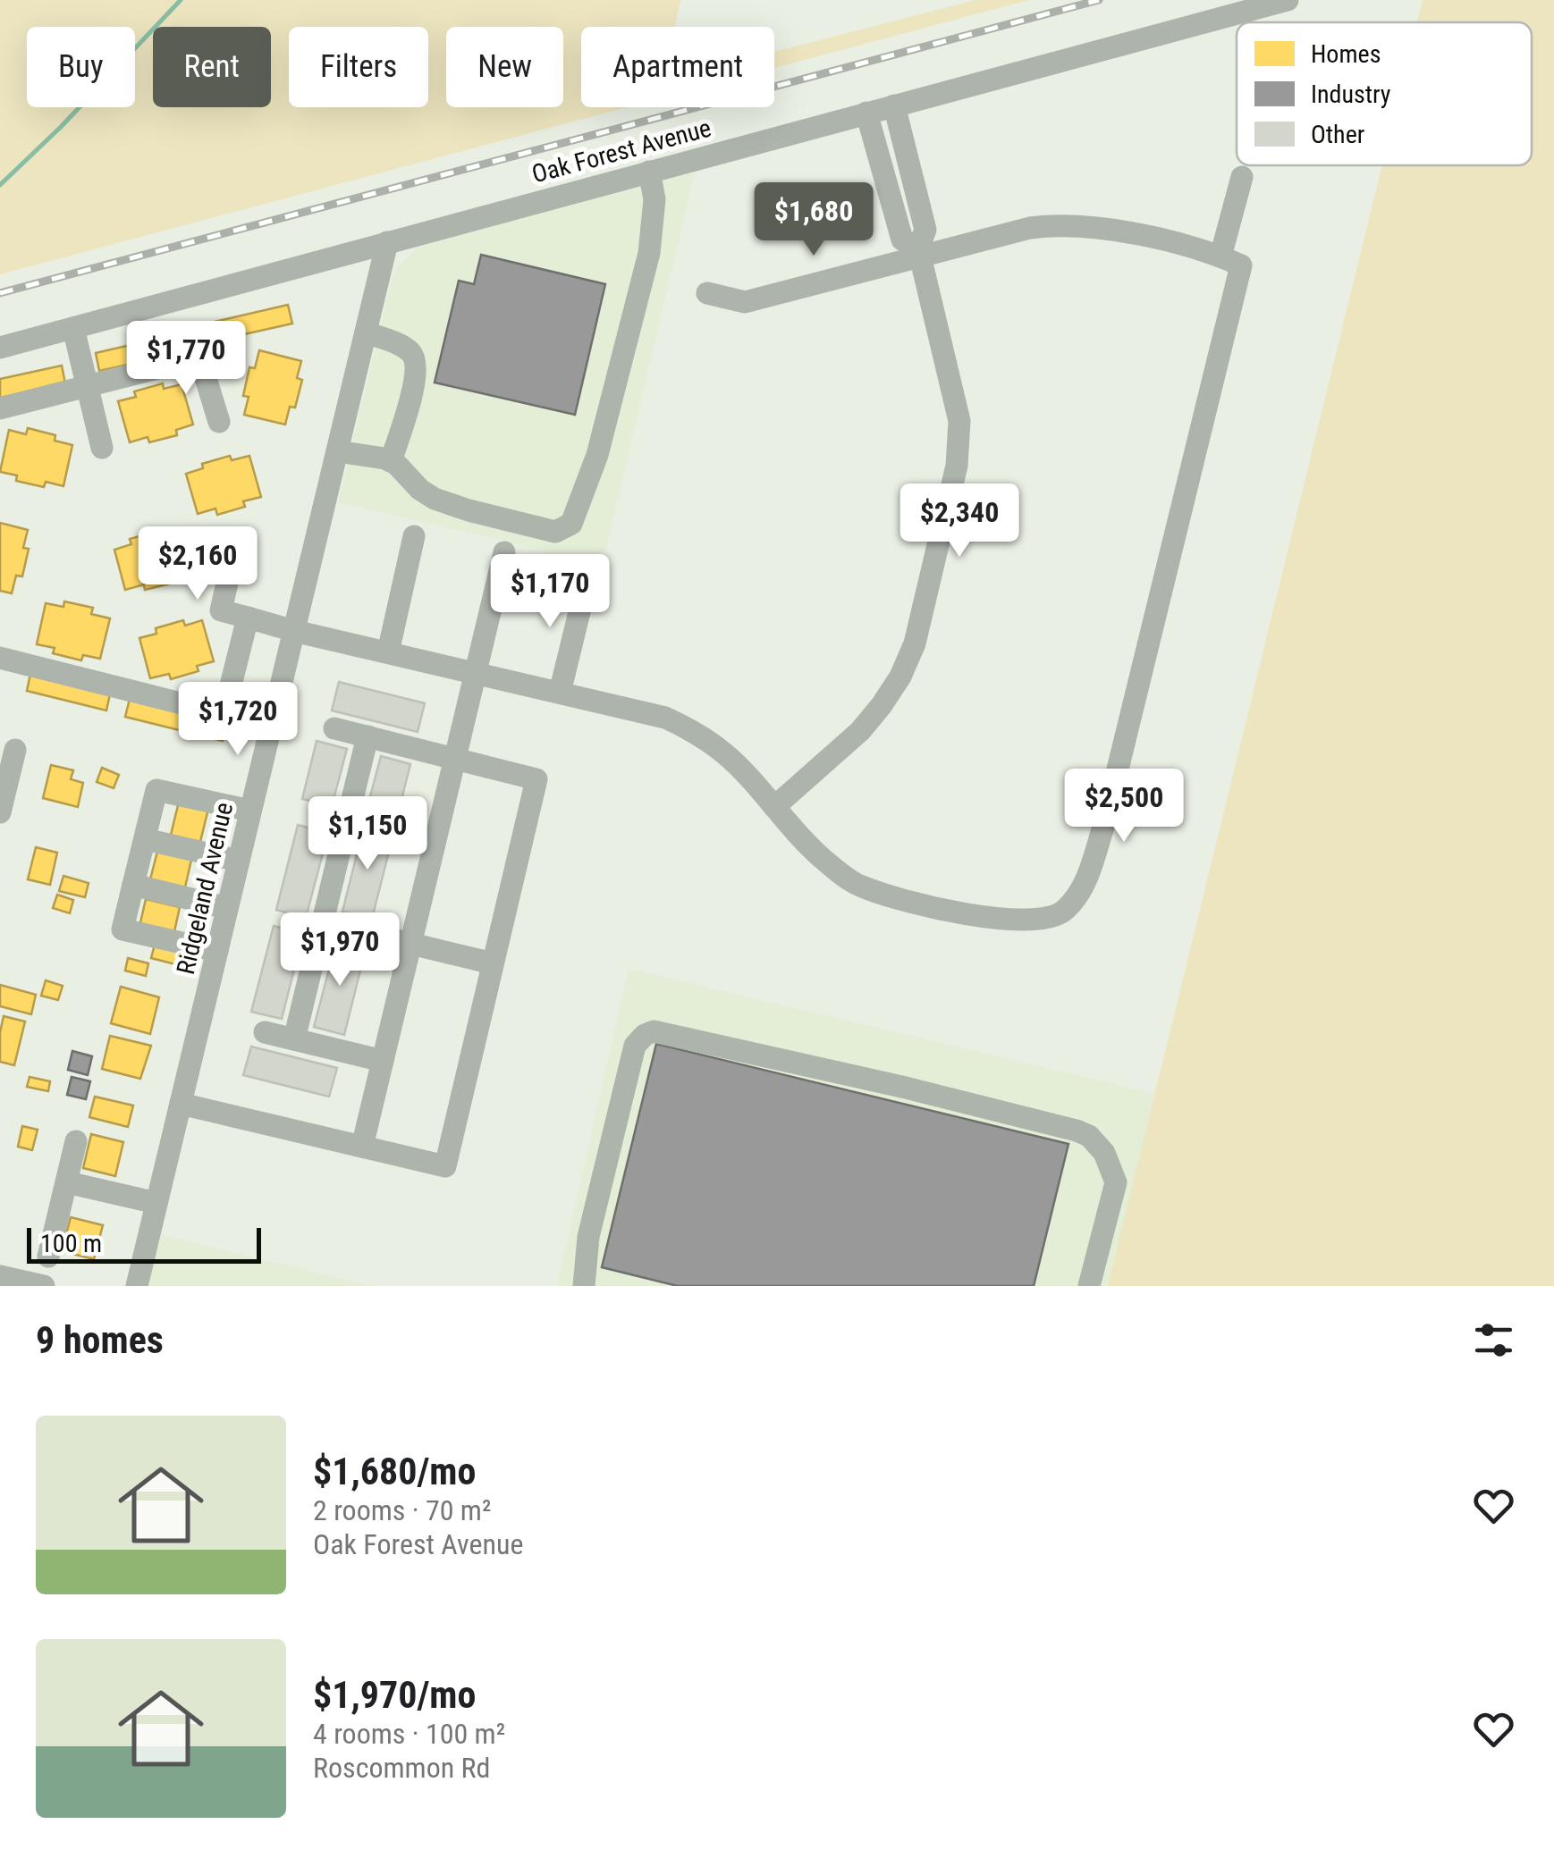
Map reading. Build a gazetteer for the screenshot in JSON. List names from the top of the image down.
{
  "streets": {
    "street": ["Oak Forest Avenue", "Ridgeland Avenue"]
  },
  "crossings": [
    ["Oak Forest Avenue", "Ridgeland Avenue"]
  ],
  "legend": ["Homes", "Industry", "Other"],
  "scale_bar": "100 m",
  "page": {
    "chip": [
      "Buy",
      "Rent",
      "Filters",
      "New",
      "Apartment"
    ],
    "price": [
      "$1,680",
      "$1,770",
      "$2,340",
      "$2,160",
      "$1,170",
      "$1,720",
      "$2,500",
      "$1,150",
      "$1,970"
    ],
    "scale": "100 m",
    "heading": "9 homes",
    "list": [
      {
        "name": "$1,680/mo",
        "note": "2 rooms · 70 m² · Oak Forest Avenue"
      },
      {
        "name": "$1,970/mo",
        "note": "4 rooms · 100 m² · Roscommon Rd"
      }
    ]
  }
}
